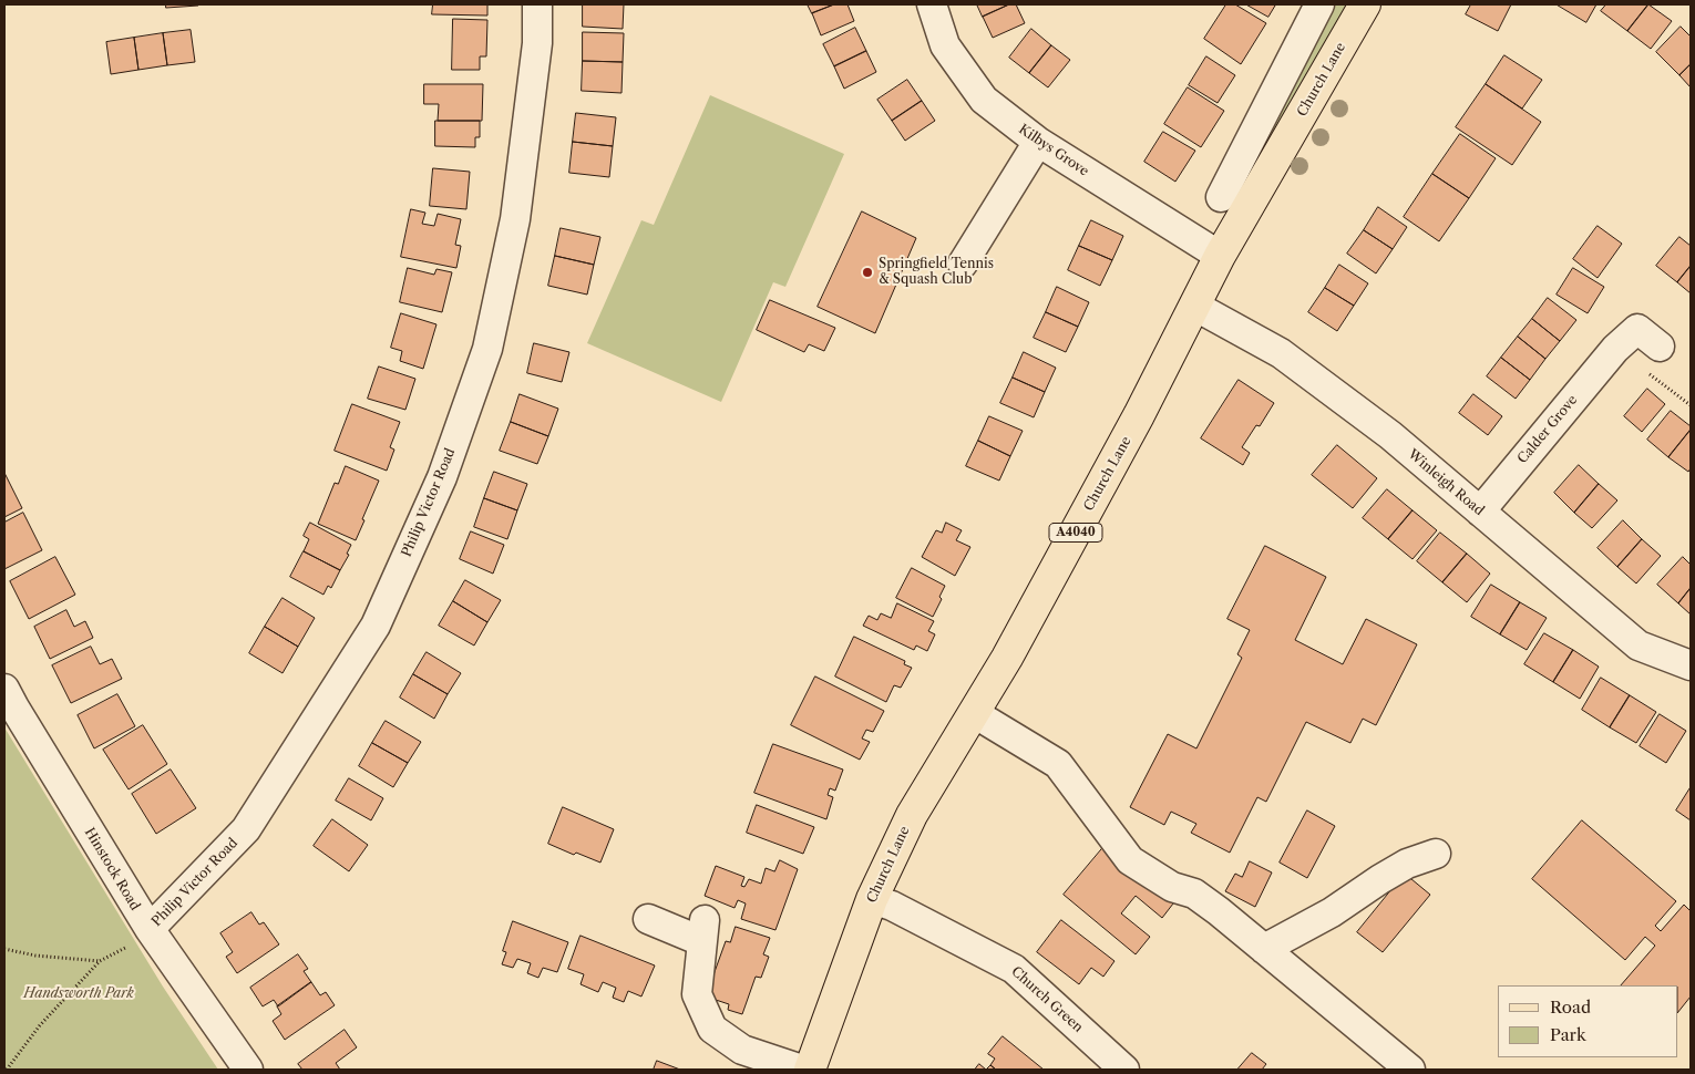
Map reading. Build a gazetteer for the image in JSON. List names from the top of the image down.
{
  "streets": {
    "main road": ["Church Lane", "A4040"],
    "street": [
      "Kilbys Grove",
      "Calder Grove",
      "Winleigh Road",
      "Philip Victor Road",
      "Hinstock Road",
      "Church Green"
    ]
  },
  "crossings": [
    ["Church Lane", "Kilbys Grove"],
    ["Church Lane", "Winleigh Road"],
    ["Church Lane", "Church Green"],
    ["Calder Grove", "Winleigh Road"],
    ["Philip Victor Road", "Hinstock Road"]
  ],
  "parks": ["Handsworth Park"],
  "places": ["Springfield Tennis & Squash Club"],
  "legend": ["Road", "Park"]
}
